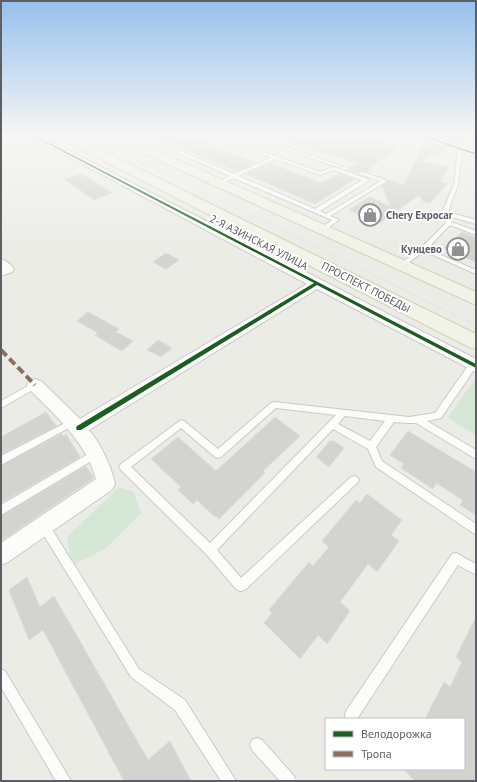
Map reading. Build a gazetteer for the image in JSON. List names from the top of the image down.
{
  "streets": {
    "main road": ["ПРОСПЕКТ ПОБЕДЫ"],
    "street": ["2-Я АЗИНСКАЯ УЛИЦА"]
  },
  "places": {
    "shop": ["Chery Expocar", "Кунцево"]
  },
  "legend": ["Велодорожка", "Тропа"]
}
